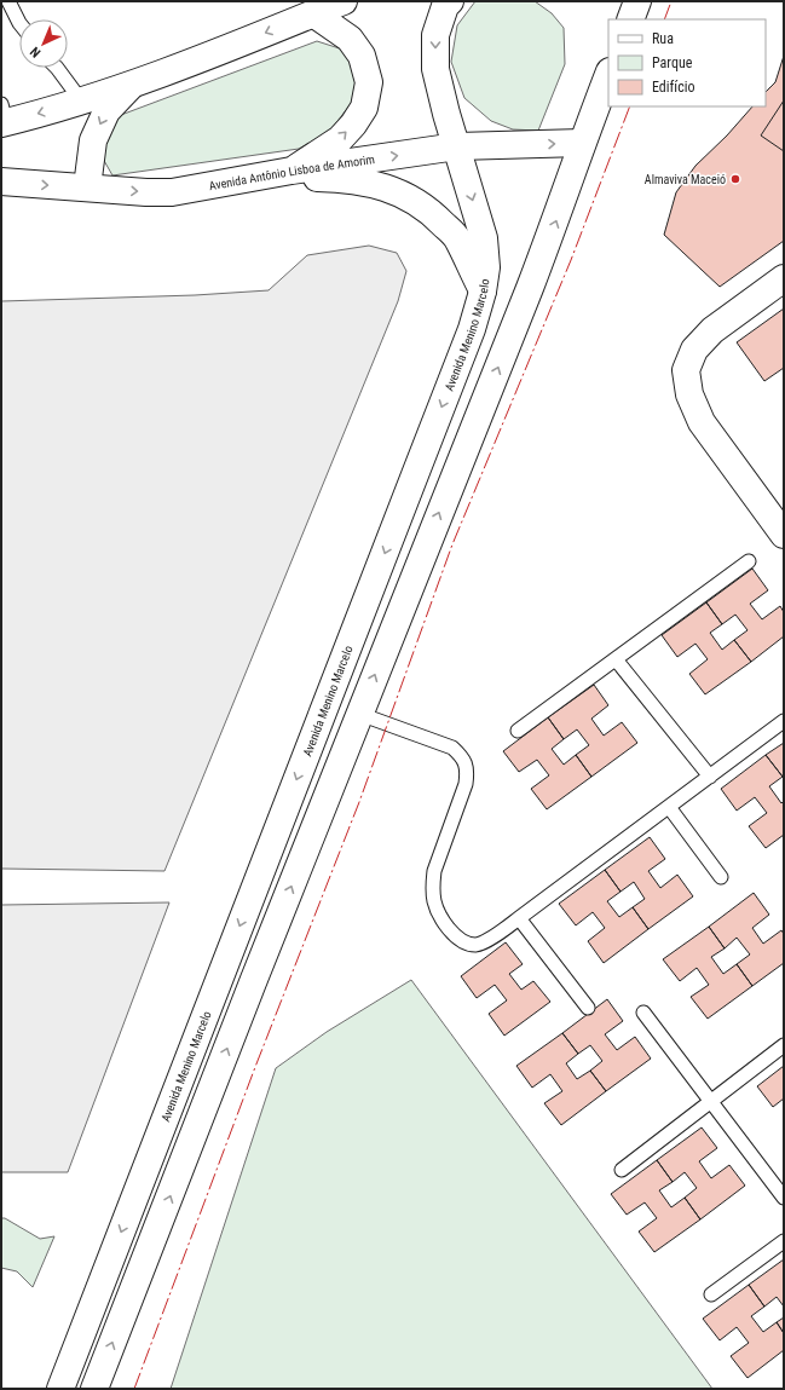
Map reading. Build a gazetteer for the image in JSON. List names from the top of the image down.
{
  "streets": {
    "main road": ["Avenida Antônio Lisboa de Amorim", "Avenida Menino Marcelo"]
  },
  "crossings": [
    ["Avenida Antônio Lisboa de Amorim", "Avenida Menino Marcelo"]
  ],
  "places": ["Almaviva Maceió"],
  "legend": ["Rua", "Parque", "Edifício"],
  "north": "bottom left"
}
